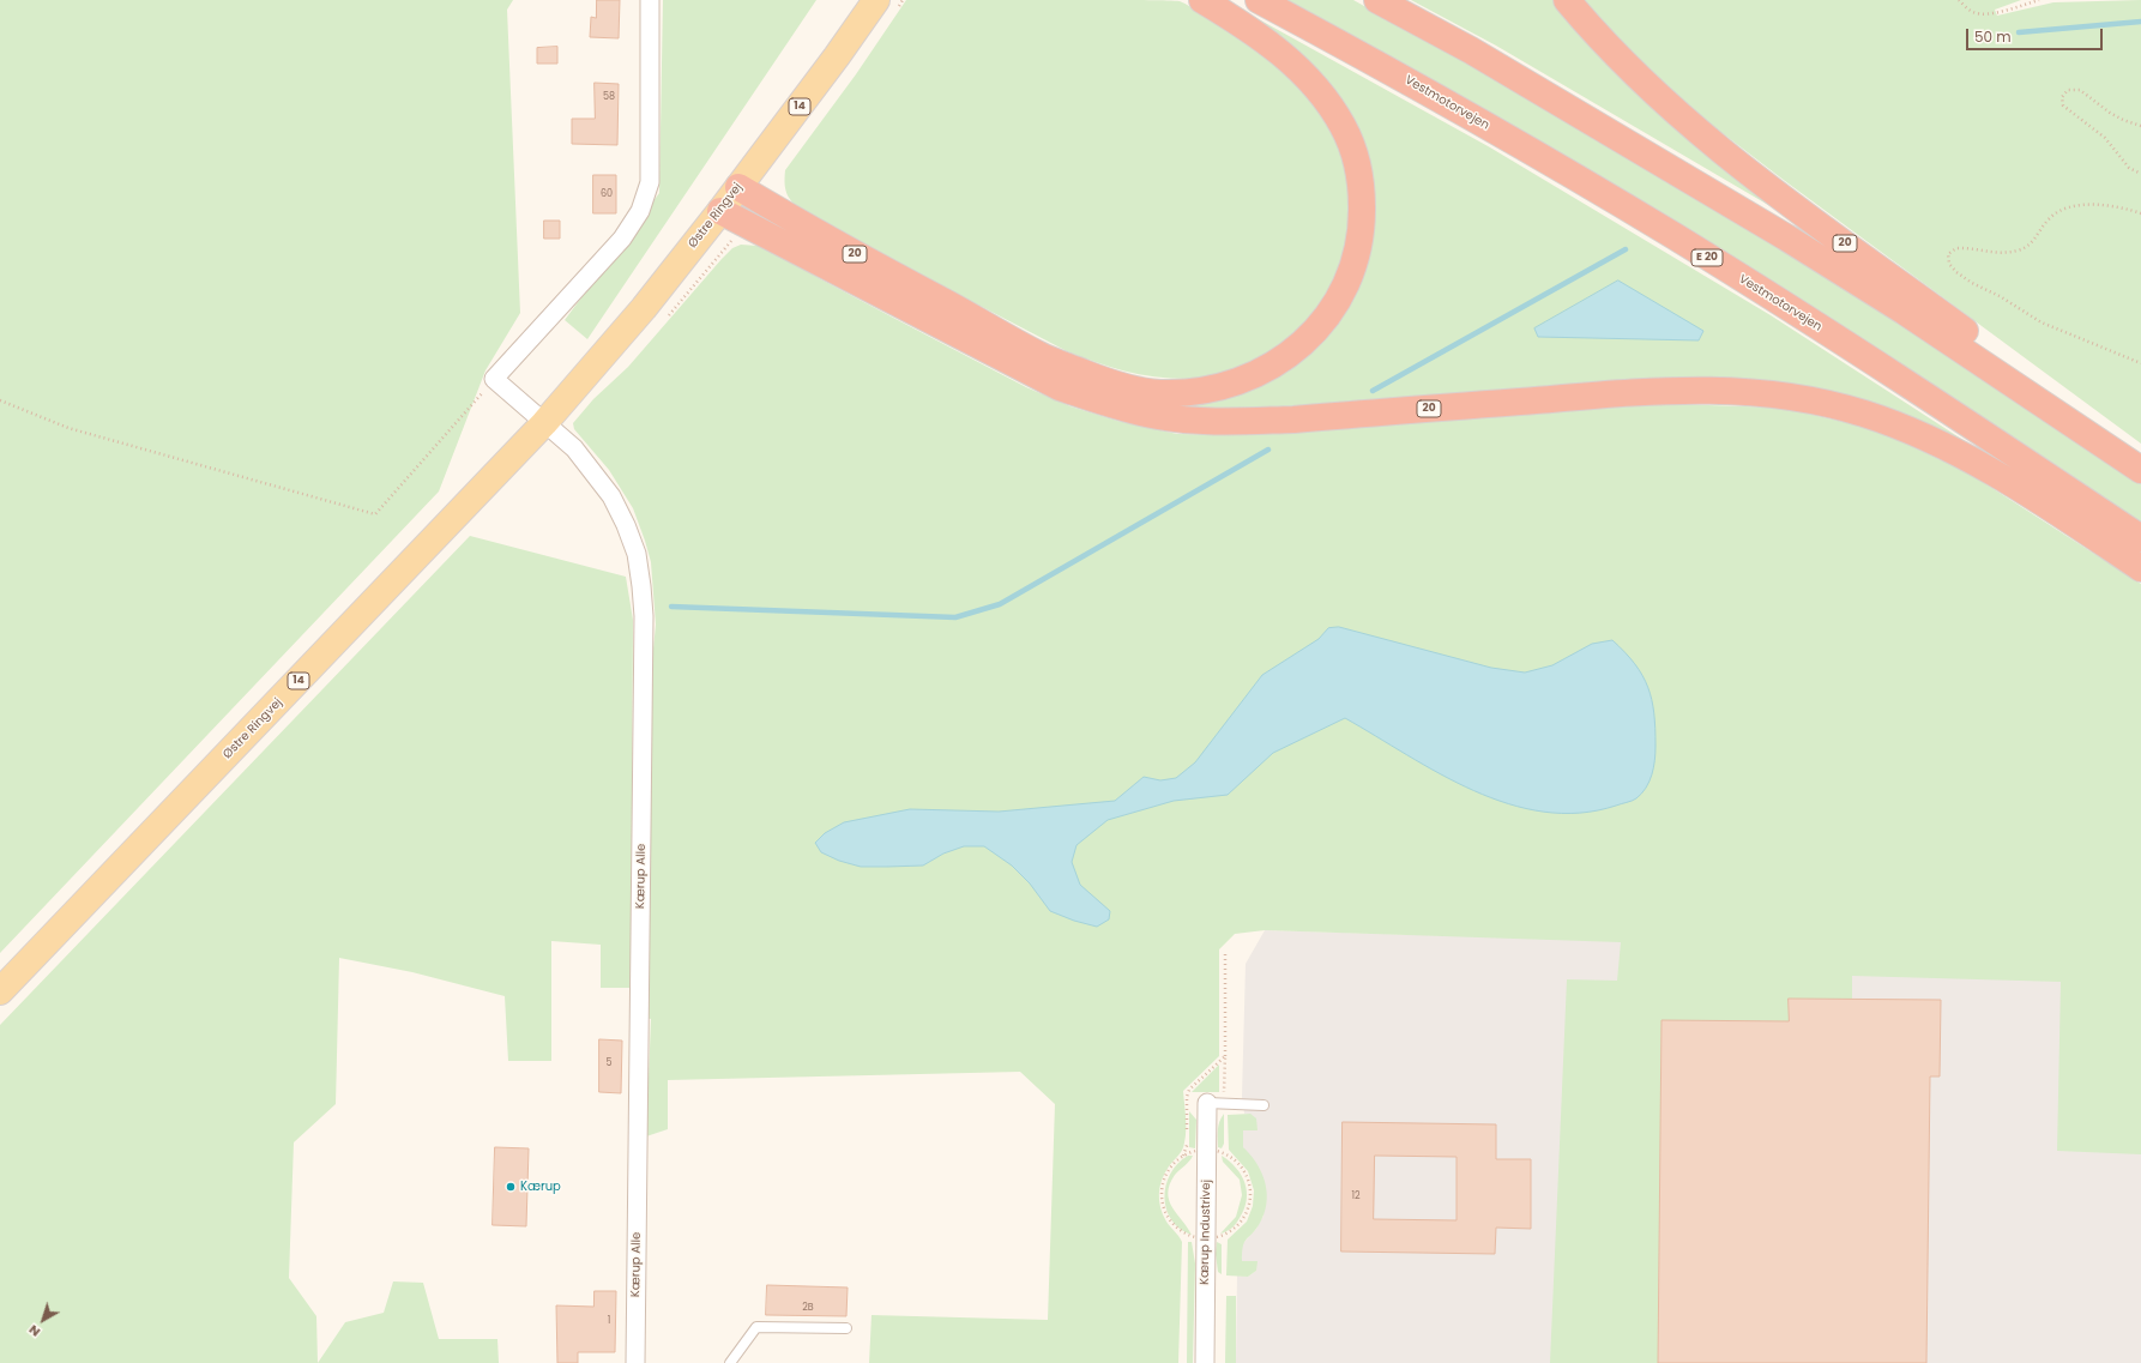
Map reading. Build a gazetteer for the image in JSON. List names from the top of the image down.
{
  "streets": {
    "highway": ["Vestmotorvejen", "20", "E 20"],
    "main road": ["14", "Østre Ringvej"],
    "street": ["Kærup Alle", "Kærup Industrivej"]
  },
  "crossings": [
    ["Østre Ringvej", "20"],
    ["Østre Ringvej", "Kærup Alle"]
  ],
  "places": ["Kærup"],
  "house_numbers": [
    "58",
    "60",
    "5",
    "12",
    "2B",
    "1"
  ],
  "scale_bar": "50 m",
  "north": "bottom left"
}
